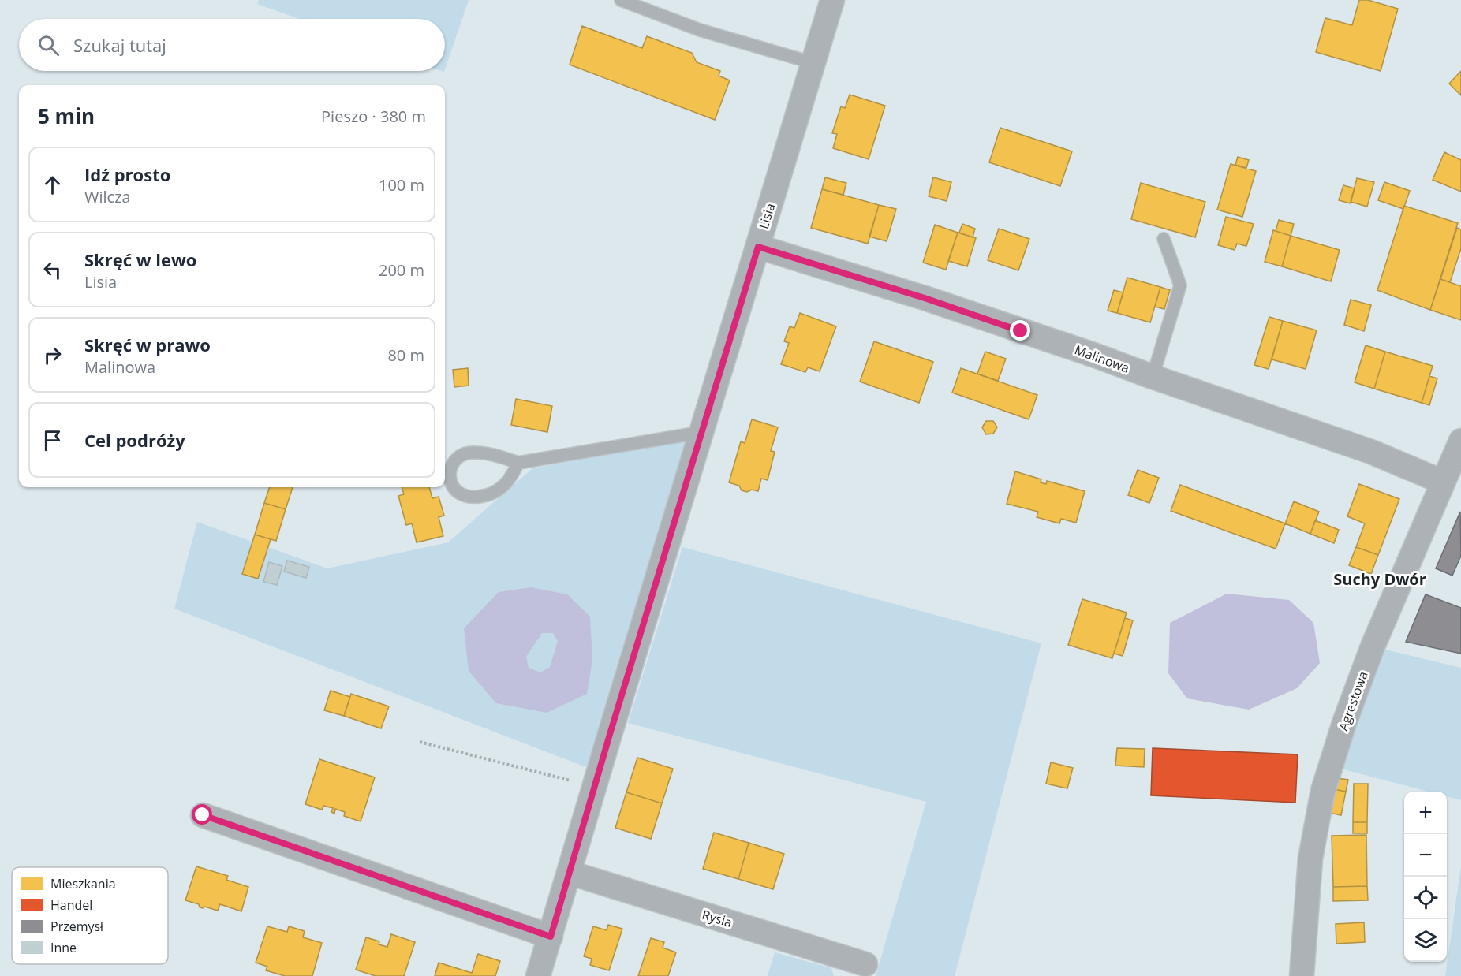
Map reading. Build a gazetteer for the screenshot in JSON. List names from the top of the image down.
{
  "streets": {
    "street": [
      "Lisia",
      "Malinowa",
      "Agrestowa",
      "Rysia"
    ]
  },
  "crossings": [
    ["Lisia", "Malinowa"],
    ["Lisia", "Rysia"],
    ["Malinowa", "Agrestowa"]
  ],
  "districts": ["Suchy Dwór"],
  "legend": [
    "Mieszkania",
    "Handel",
    "Przemysł",
    "Inne"
  ],
  "page": {
    "search": "Szukaj tutaj",
    "heading": ["5 min", "Pieszo · 380 m"],
    "list": [
      ["Idź prosto", "Wilcza", "100 m"],
      ["Skręć w lewo", "Lisia", "200 m"],
      ["Skręć w prawo", "Malinowa", "80 m"],
      "Cel podróży"
    ],
    "map_buttons": ["+", "−"]
  }
}
